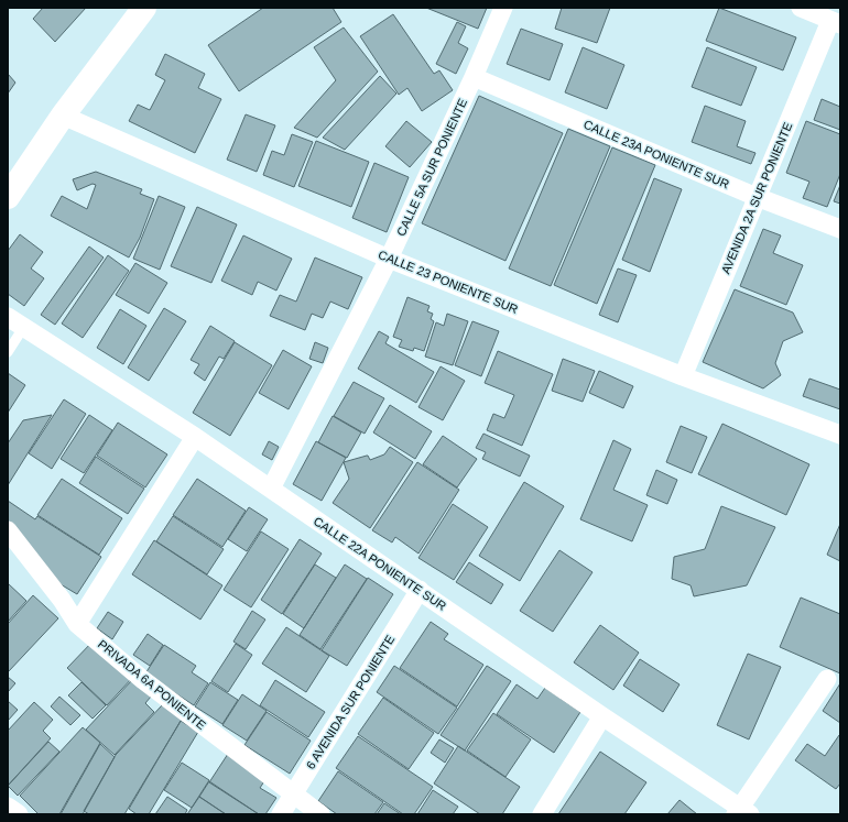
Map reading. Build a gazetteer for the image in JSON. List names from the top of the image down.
{
  "streets": {
    "street": [
      "CALLE 23A PONIENTE SUR",
      "CALLE 5A SUR PONIENTE",
      "AVENIDA 2A SUR PONIENTE",
      "CALLE 23 PONIENTE SUR",
      "CALLE 22A PONIENTE SUR",
      "PRIVADA 6A PONIENTE",
      "6 AVENIDA SUR PONIENTE"
    ]
  },
  "crossings": [
    ["CALLE 23A PONIENTE SUR", "CALLE 5A SUR PONIENTE"],
    ["CALLE 23A PONIENTE SUR", "AVENIDA 2A SUR PONIENTE"],
    ["CALLE 5A SUR PONIENTE", "CALLE 23 PONIENTE SUR"],
    ["CALLE 5A SUR PONIENTE", "CALLE 22A PONIENTE SUR"],
    ["AVENIDA 2A SUR PONIENTE", "CALLE 23 PONIENTE SUR"],
    ["CALLE 22A PONIENTE SUR", "6 AVENIDA SUR PONIENTE"],
    ["PRIVADA 6A PONIENTE", "6 AVENIDA SUR PONIENTE"]
  ]
}
